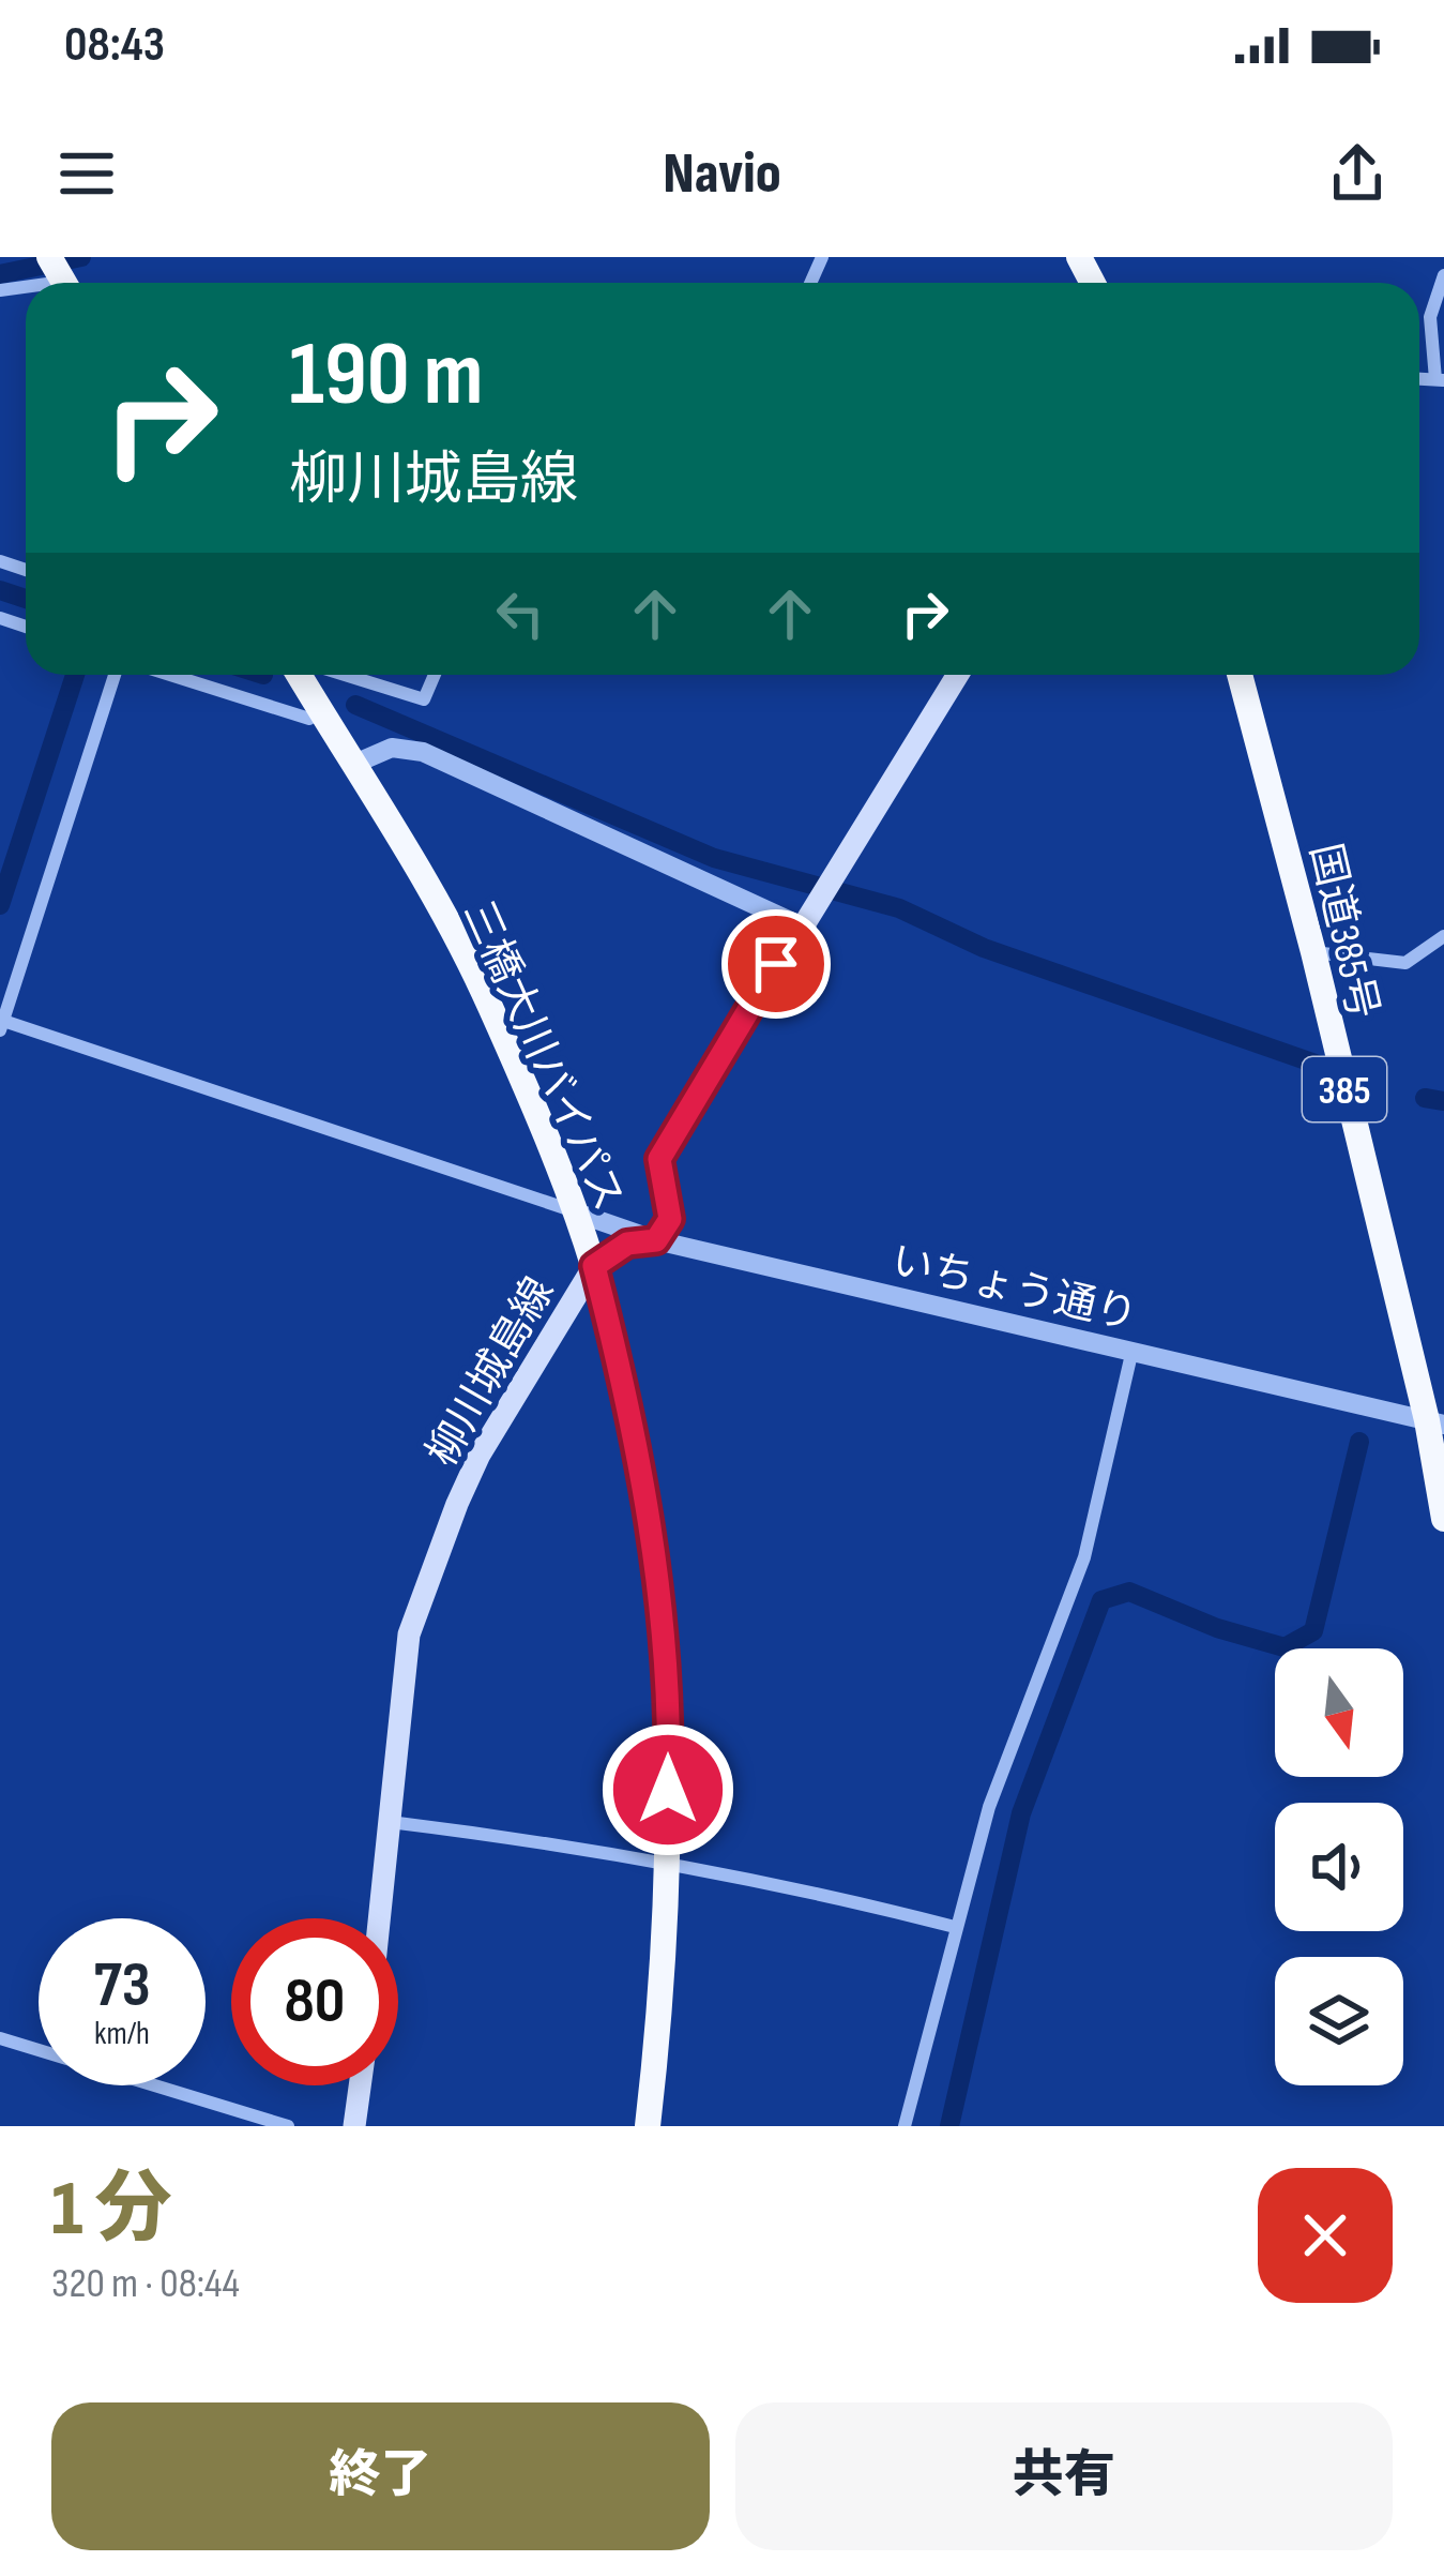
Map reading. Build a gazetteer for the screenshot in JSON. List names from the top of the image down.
{
  "streets": {
    "highway": ["国道385号", "三橋大川バイパス", "385"],
    "main road": ["柳川城島線"],
    "street": ["いちょう通り"]
  },
  "crossings": [
    ["国道385号", "いちょう通り"],
    ["三橋大川バイパス", "いちょう通り"],
    ["三橋大川バイパス", "柳川城島線"],
    ["いちょう通り", "柳川城島線"]
  ],
  "north": "bottom",
  "page": {
    "status": "08:43",
    "header": "Navio",
    "turn": ["190 m", "柳川城島線"],
    "speed": "73 km/h",
    "limit": "80",
    "heading": ["1 分", "320 m · 08:44"],
    "buttons": ["終了", "共有"]
  }
}
